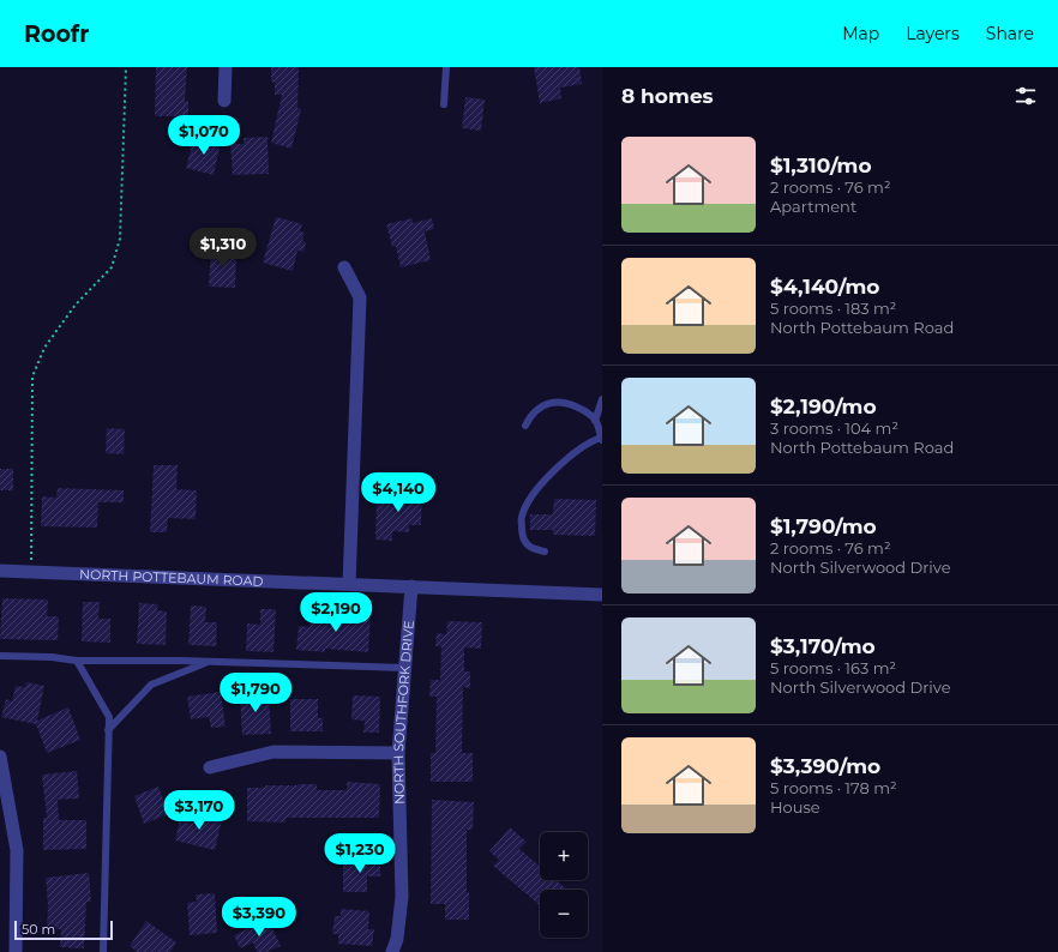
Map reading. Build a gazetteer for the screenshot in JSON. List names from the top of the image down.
{
  "streets": {
    "street": ["NORTH POTTEBAUM ROAD", "NORTH SOUTHFORK DRIVE"]
  },
  "crossings": [
    ["NORTH POTTEBAUM ROAD", "NORTH SOUTHFORK DRIVE"]
  ],
  "scale_bar": "50 m",
  "page": {
    "header": "Roofr",
    "nav": ["Map", "Layers", "Share"],
    "heading": "8 homes",
    "price": [
      "$1,070",
      "$1,310",
      "$4,140",
      "$2,190",
      "$1,790",
      "$3,170",
      "$1,230",
      "$3,390"
    ],
    "list": [
      {
        "name": "$1,310/mo",
        "note": "2 rooms · 76 m² · Apartment"
      },
      {
        "name": "$4,140/mo",
        "note": "5 rooms · 183 m² · North Pottebaum Road"
      },
      {
        "name": "$2,190/mo",
        "note": "3 rooms · 104 m² · North Pottebaum Road"
      },
      {
        "name": "$1,790/mo",
        "note": "2 rooms · 76 m² · North Silverwood Drive"
      },
      {
        "name": "$3,170/mo",
        "note": "5 rooms · 163 m² · North Silverwood Drive"
      },
      {
        "name": "$3,390/mo",
        "note": "5 rooms · 178 m² · House"
      }
    ],
    "map_buttons": ["+", "−"],
    "scale": "50 m"
  }
}
